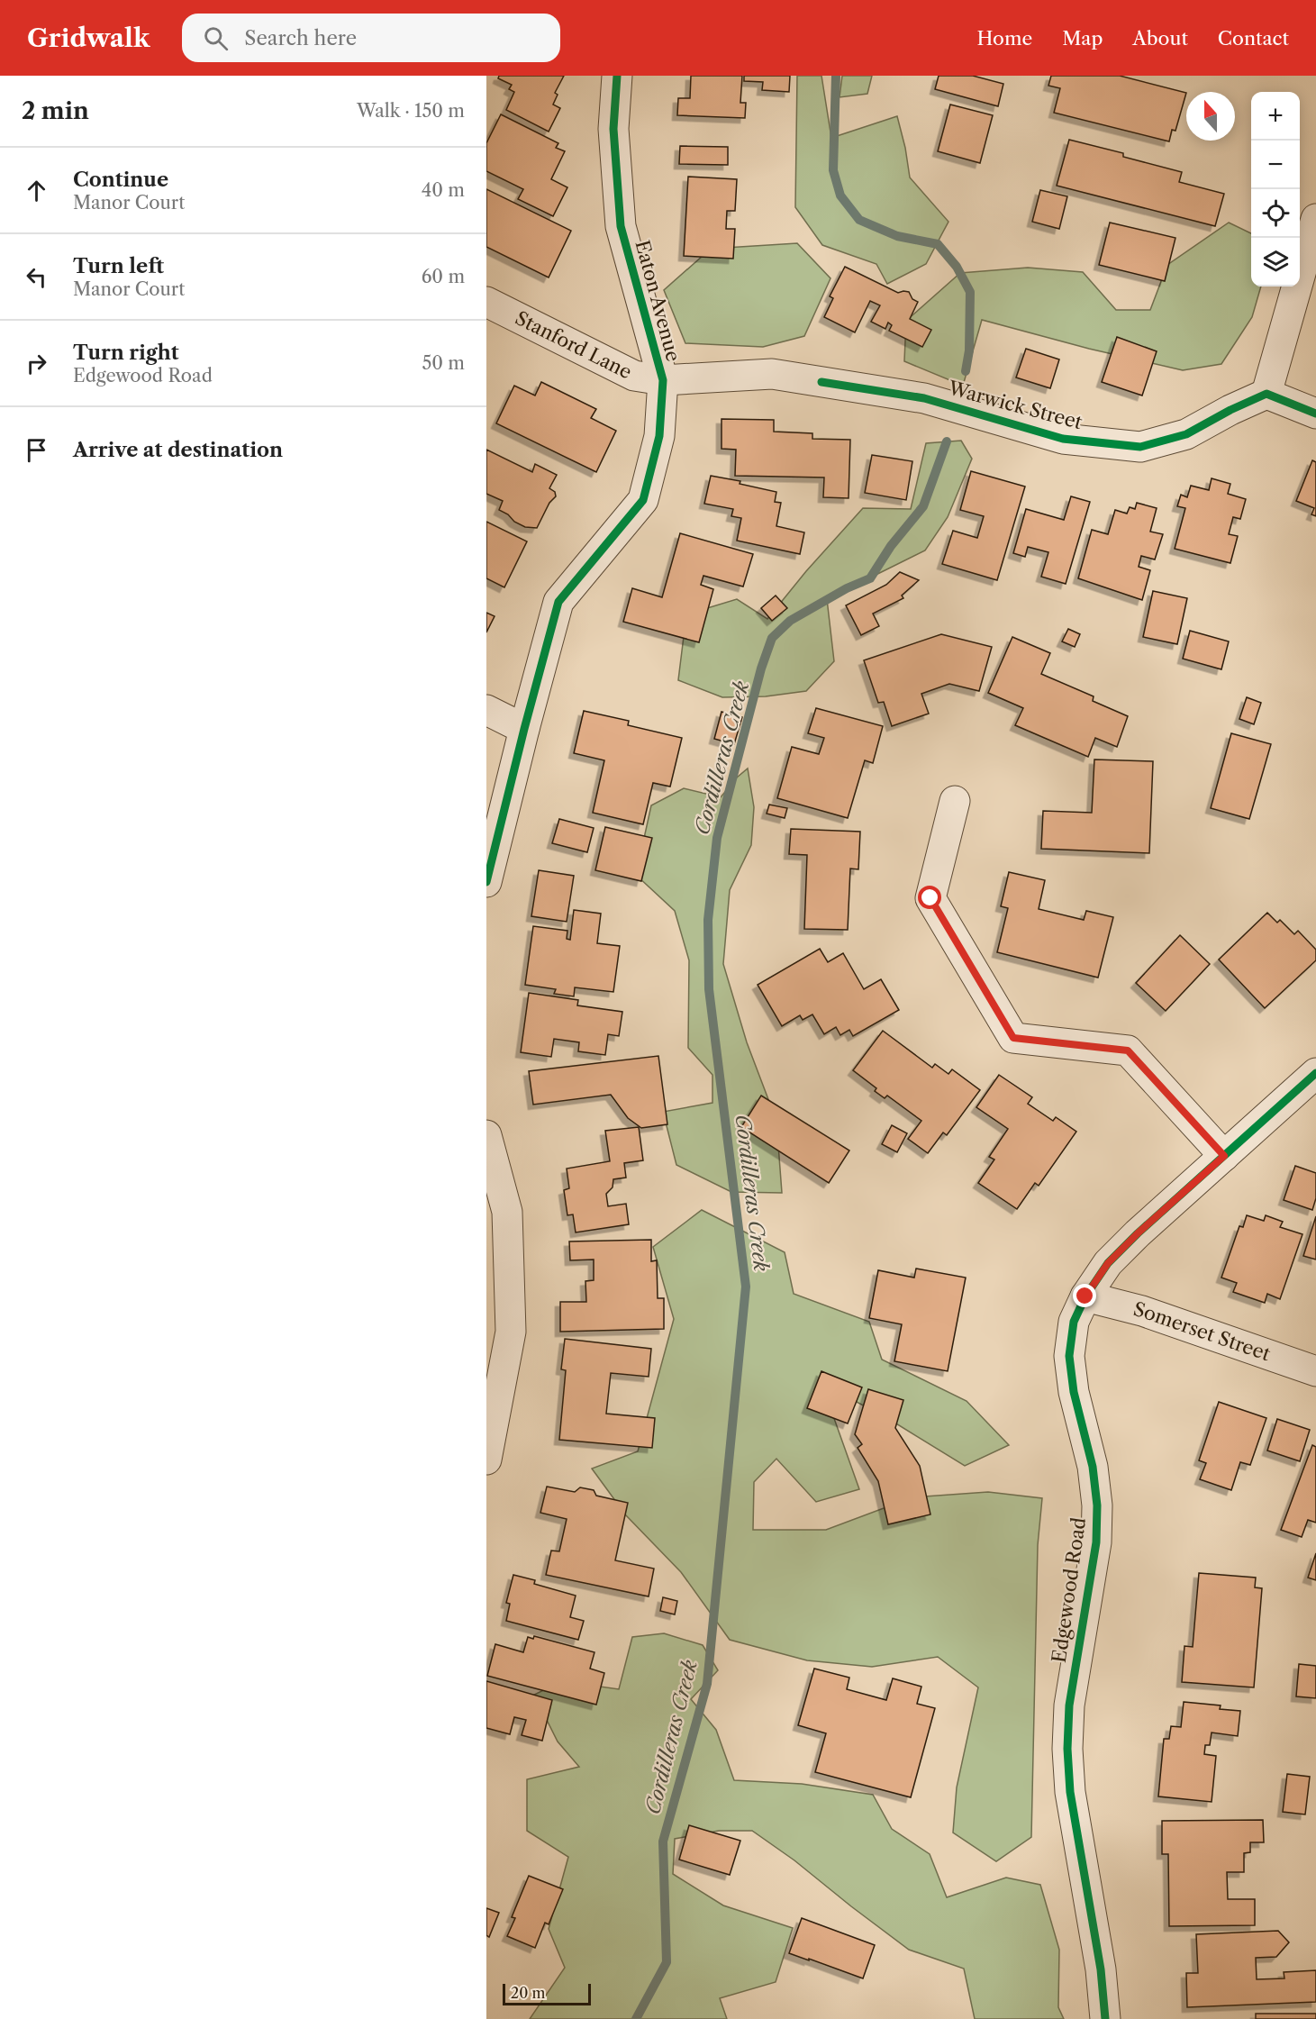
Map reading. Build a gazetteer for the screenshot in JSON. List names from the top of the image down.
{
  "streets": {
    "street": [
      "Eaton Avenue",
      "Stanford Lane",
      "Warwick Street",
      "Somerset Street",
      "Edgewood Road"
    ]
  },
  "crossings": [
    ["Eaton Avenue", "Stanford Lane"],
    ["Eaton Avenue", "Warwick Street"],
    ["Stanford Lane", "Warwick Street"],
    ["Somerset Street", "Edgewood Road"]
  ],
  "water": ["Cordilleras Creek"],
  "scale_bar": "20 m",
  "north": "top",
  "page": {
    "header": "Gridwalk",
    "search": "Search here",
    "nav": [
      "Home",
      "Map",
      "About",
      "Contact"
    ],
    "heading": ["2 min", "Walk · 150 m"],
    "map_buttons": ["+", "−"],
    "list": [
      ["Continue", "Manor Court", "40 m"],
      ["Turn left", "Manor Court", "60 m"],
      ["Turn right", "Edgewood Road", "50 m"],
      "Arrive at destination"
    ],
    "scale": "20 m"
  }
}
